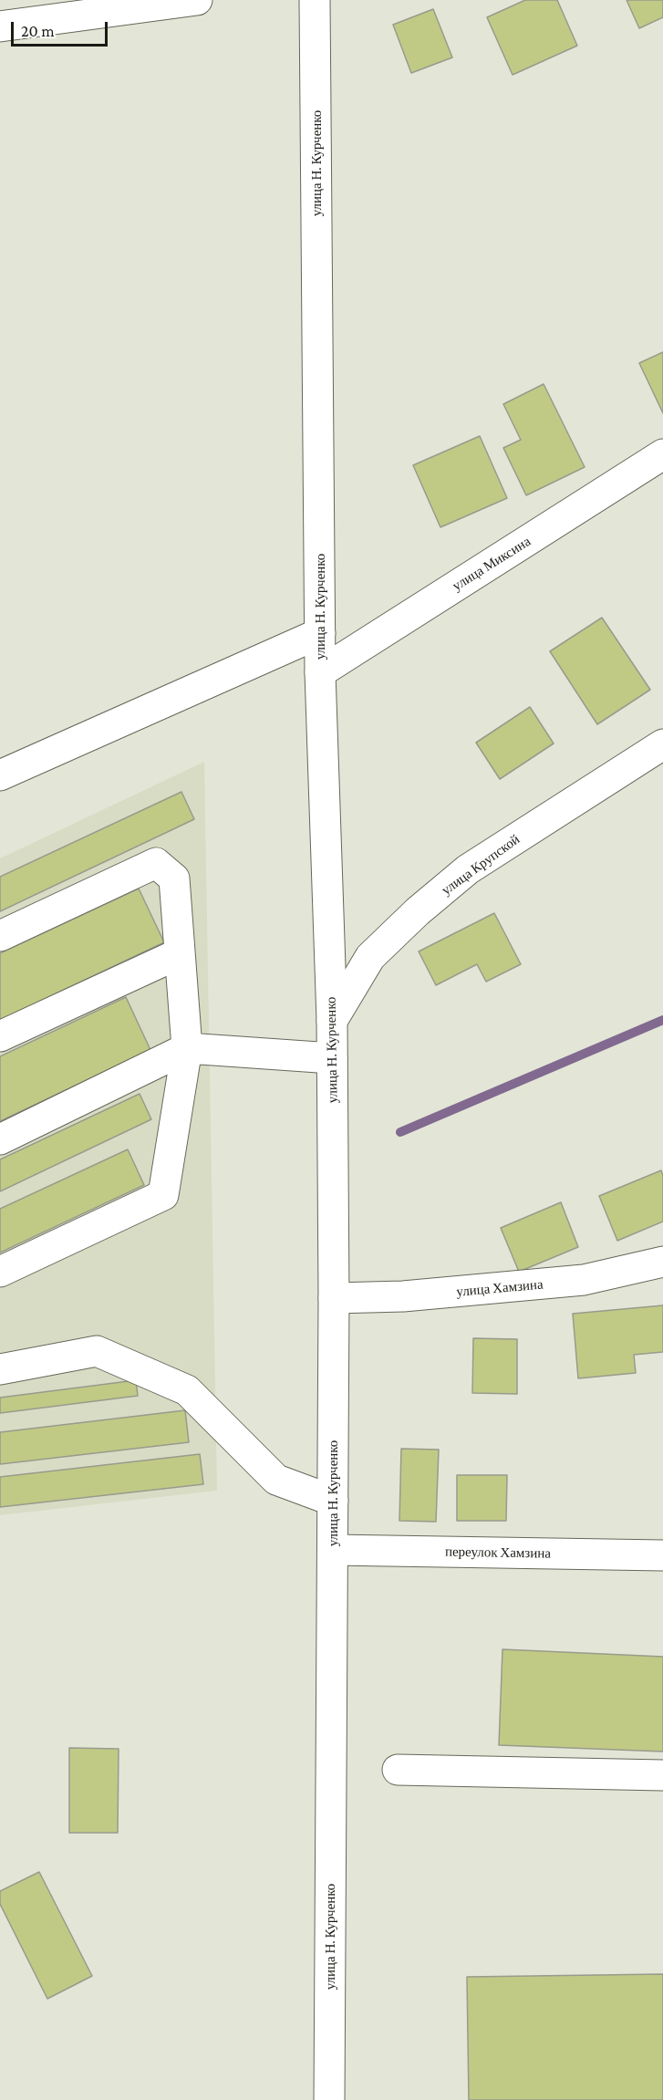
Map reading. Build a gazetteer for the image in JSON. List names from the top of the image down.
{
  "streets": {
    "main road": [
      "улица Н. Курченко",
      "улица Миксина",
      "улица Крупской",
      "улица Хамзина",
      "переулок Хамзина"
    ]
  },
  "crossings": [
    ["улица Н. Курченко", "улица Миксина"],
    ["улица Н. Курченко", "улица Крупской"],
    ["улица Н. Курченко", "улица Хамзина"],
    ["улица Н. Курченко", "переулок Хамзина"]
  ],
  "scale_bar": "20 m"
}
